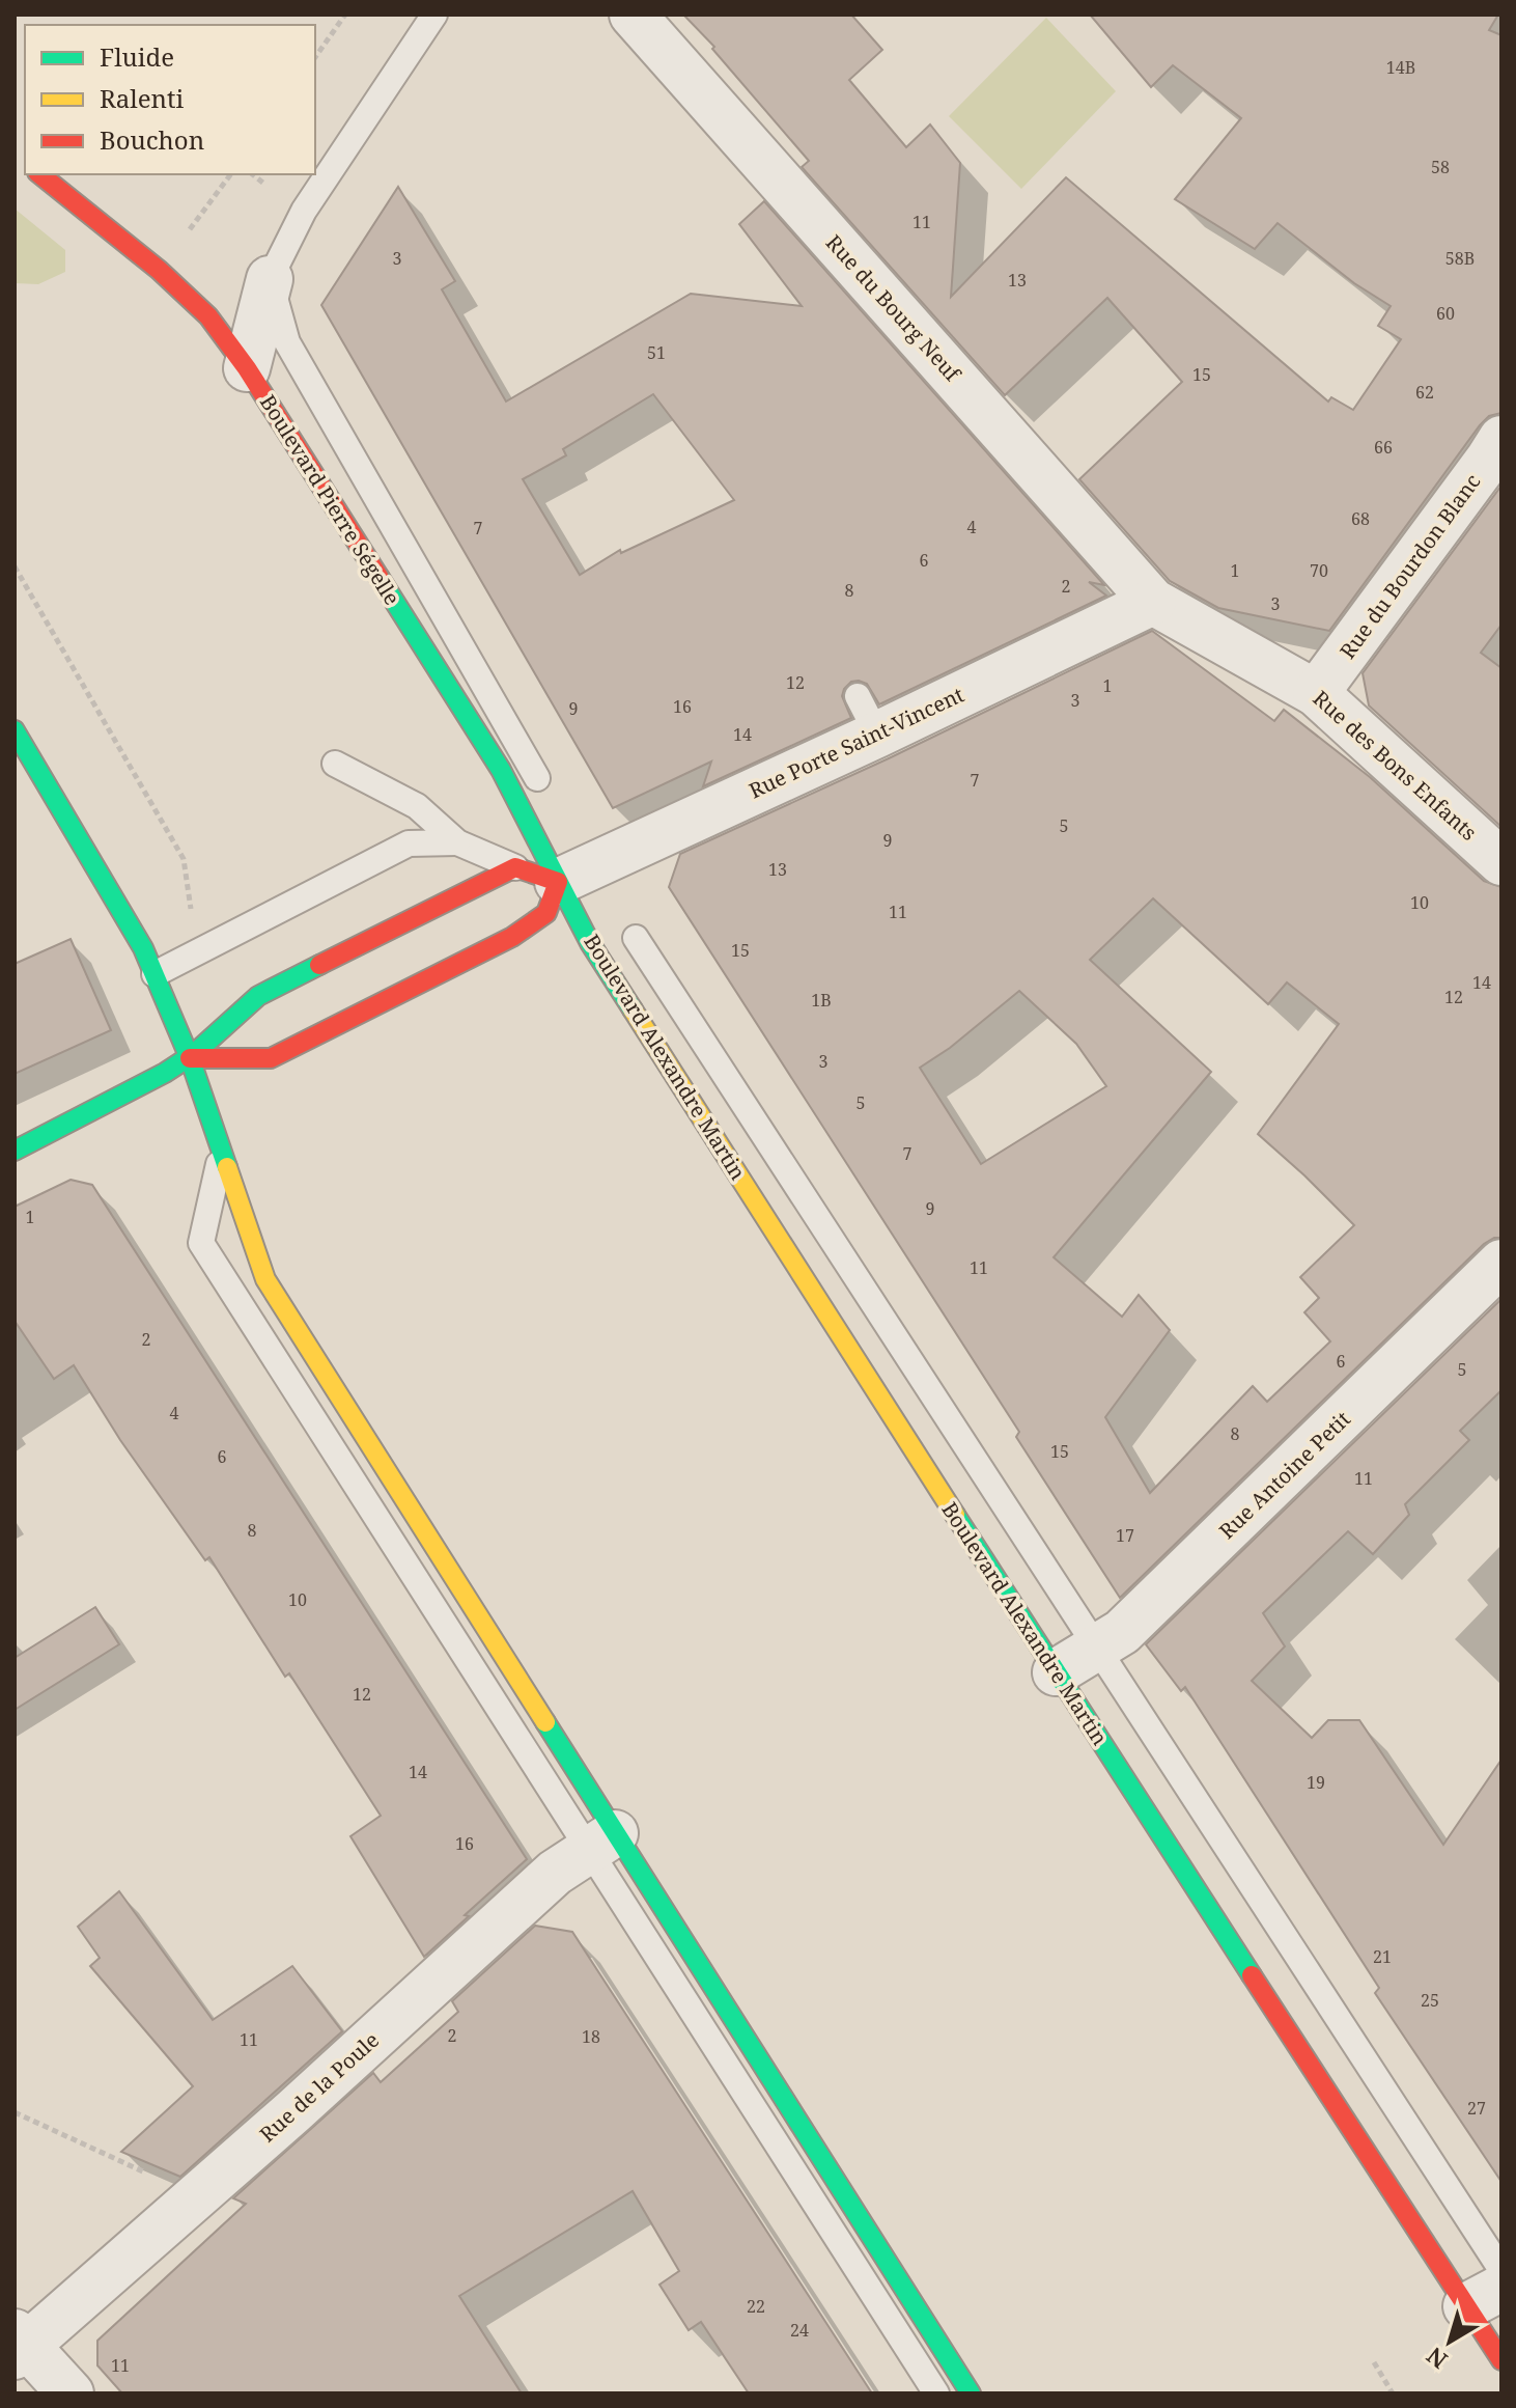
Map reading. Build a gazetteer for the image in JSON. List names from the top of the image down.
{
  "streets": {
    "main road": ["Boulevard Pierre Ségelle", "Boulevard Alexandre Martin"],
    "street": [
      "Rue du Bourg Neuf",
      "Rue du Bourdon Blanc",
      "Rue Porte Saint-Vincent",
      "Rue des Bons Enfants",
      "Rue Antoine Petit",
      "Rue de la Poule"
    ]
  },
  "crossings": [
    ["Rue du Bourg Neuf", "Rue Porte Saint-Vincent"],
    ["Rue du Bourg Neuf", "Rue des Bons Enfants"],
    ["Boulevard Pierre Ségelle", "Rue Porte Saint-Vincent"],
    ["Boulevard Pierre Ségelle", "Boulevard Alexandre Martin"],
    ["Rue du Bourdon Blanc", "Rue des Bons Enfants"],
    ["Rue Porte Saint-Vincent", "Rue des Bons Enfants"],
    ["Rue Porte Saint-Vincent", "Boulevard Alexandre Martin"],
    ["Boulevard Alexandre Martin", "Rue Antoine Petit"]
  ],
  "house_numbers": [
    "14B",
    "58",
    "11",
    "3",
    "58B",
    "13",
    "60",
    "51",
    "15",
    "62",
    "66",
    "68",
    "4",
    "7",
    "6",
    "1",
    "70",
    "2",
    "8",
    "3",
    "12",
    "1",
    "3",
    "16",
    "9",
    "14",
    "7",
    "5",
    "9",
    "13",
    "10",
    "11",
    "15",
    "14",
    "12",
    "1B",
    "3",
    "5",
    "7",
    "9",
    "1",
    "11",
    "2",
    "6",
    "5",
    "4",
    "8",
    "15",
    "6",
    "11",
    "8",
    "17",
    "10",
    "12",
    "14",
    "19",
    "16",
    "21",
    "25",
    "2",
    "18",
    "11",
    "27",
    "22",
    "24",
    "11"
  ],
  "legend": ["Fluide", "Ralenti", "Bouchon"],
  "north": "bottom left"
}
